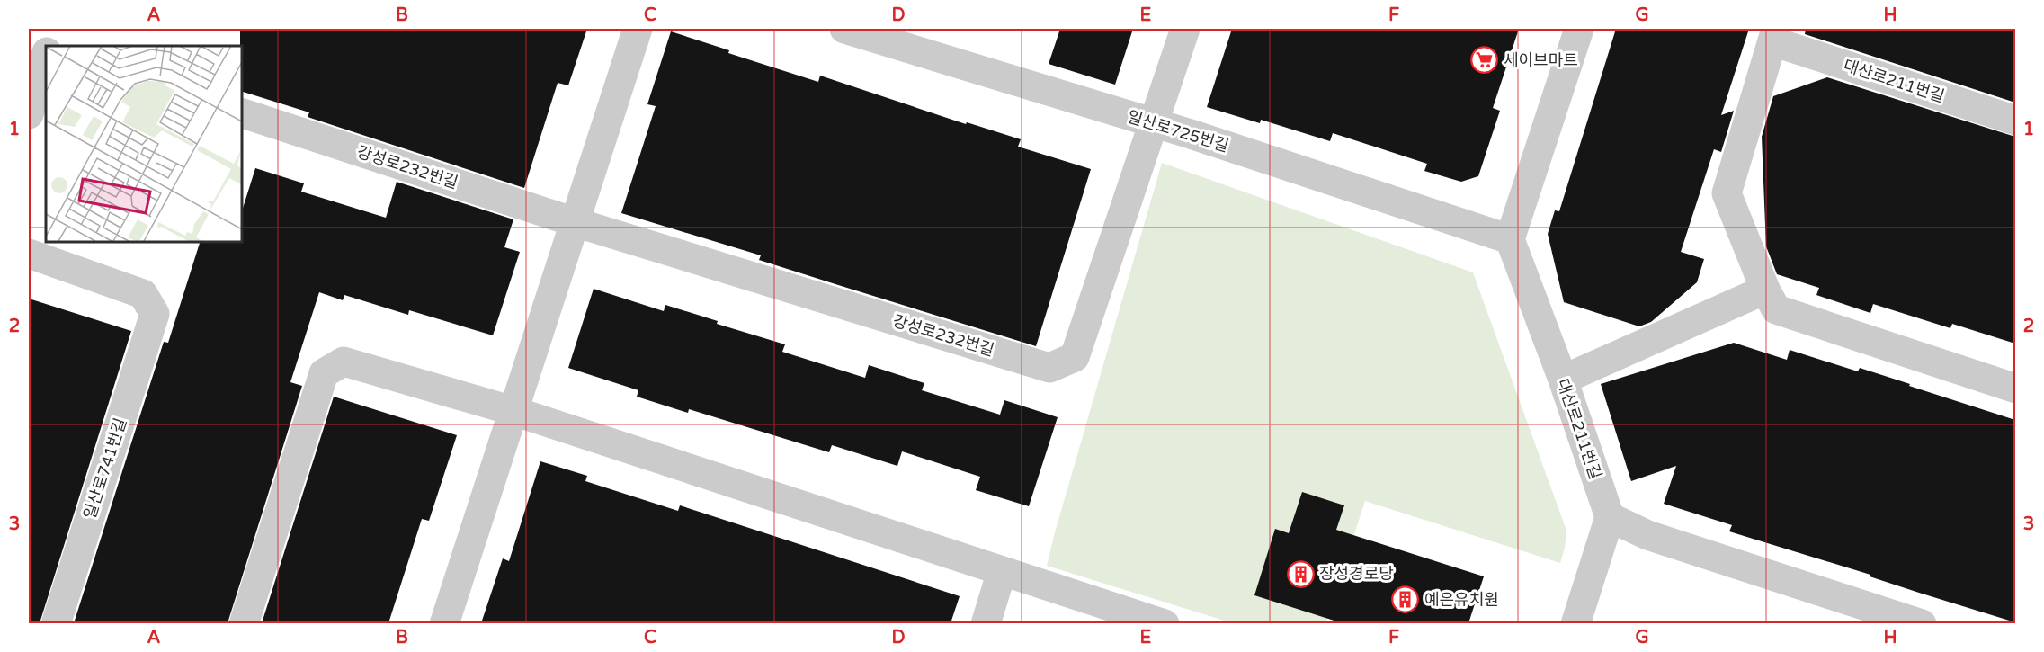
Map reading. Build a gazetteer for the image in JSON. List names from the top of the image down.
{
  "streets": {
    "street": [
      "대산로211번길",
      "일산로725번길",
      "강성로232번길",
      "일산로741번길"
    ]
  },
  "crossings": [
    ["대산로211번길", "일산로725번길"],
    ["일산로725번길", "강성로232번길"]
  ],
  "places": {
    "supermarket": ["세이브마트"],
    "building": ["장성경로당", "예은유치원"]
  },
  "grid": {
    "columns": [
      "A",
      "B",
      "C",
      "D",
      "E",
      "F",
      "G",
      "H"
    ],
    "rows": ["1", "2", "3"]
  }
}
